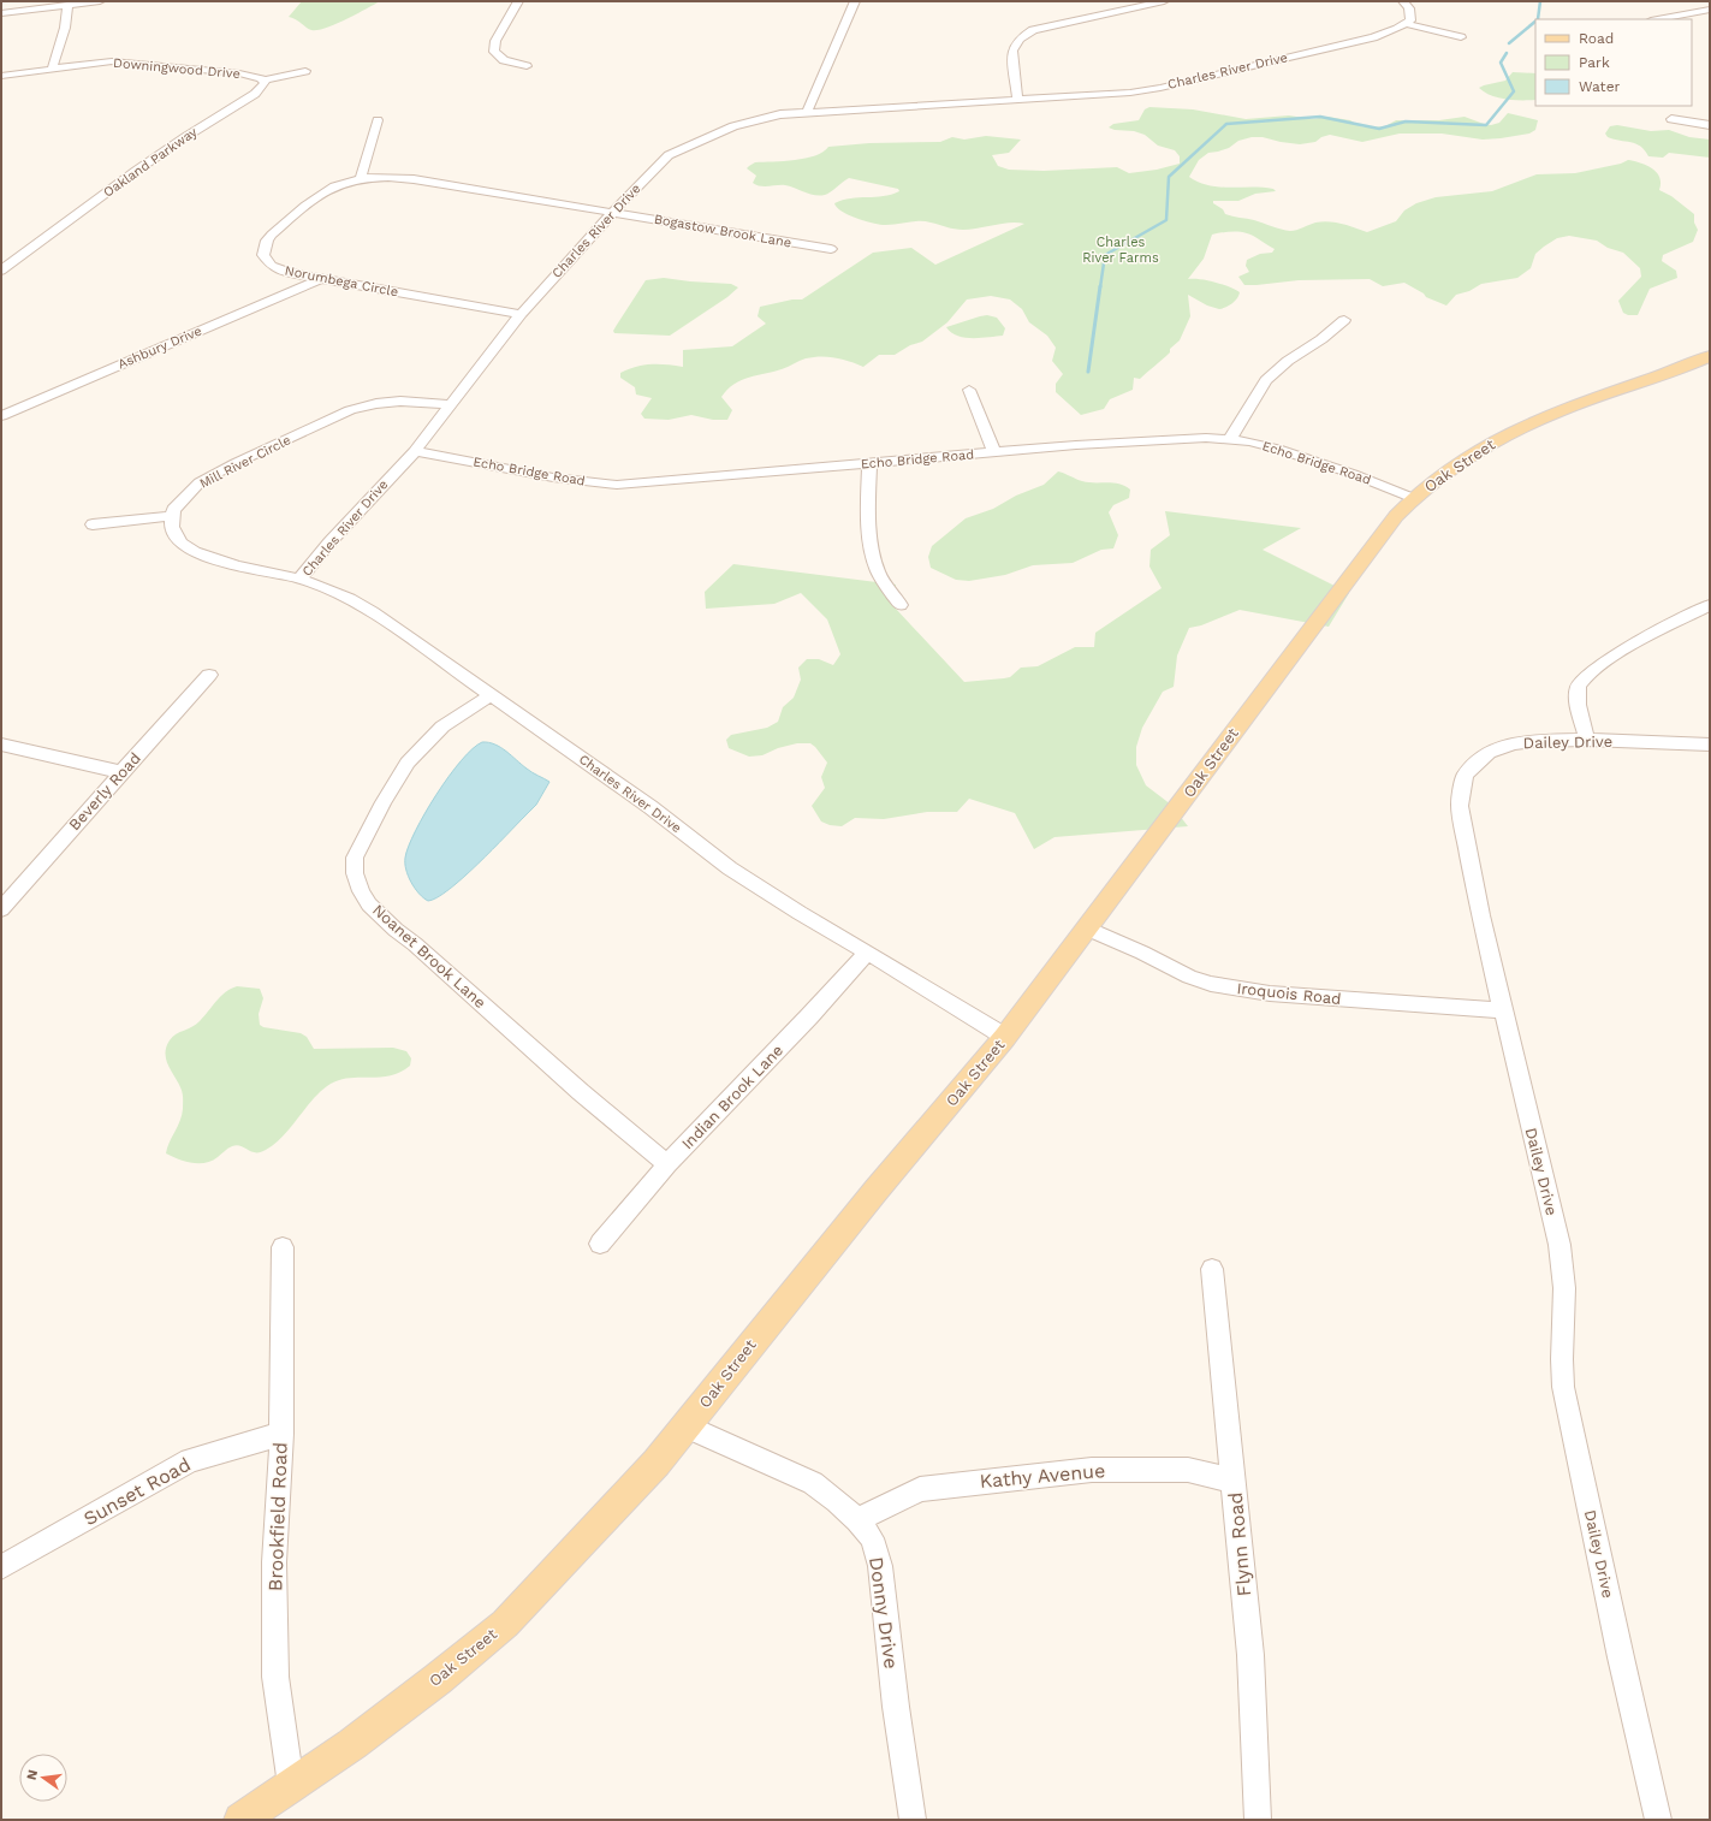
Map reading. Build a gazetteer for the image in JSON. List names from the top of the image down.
{
  "streets": {
    "main road": ["Oak Street"],
    "street": [
      "Downingwood Drive",
      "Charles River Drive",
      "Oakland Parkway",
      "Bogastow Brook Lane",
      "Norumbega Circle",
      "Ashbury Drive",
      "Echo Bridge Road",
      "Mill River Circle",
      "Dailey Drive",
      "Beverly Road",
      "Noanet Brook Lane",
      "Iroquois Road",
      "Indian Brook Lane",
      "Kathy Avenue",
      "Sunset Road",
      "Brookfield Road",
      "Flynn Road",
      "Donny Drive"
    ]
  },
  "crossings": [
    ["Downingwood Drive", "Oakland Parkway"],
    ["Charles River Drive", "Bogastow Brook Lane"],
    ["Charles River Drive", "Norumbega Circle"],
    ["Charles River Drive", "Echo Bridge Road"],
    ["Charles River Drive", "Mill River Circle"],
    ["Charles River Drive", "Oak Street"],
    ["Charles River Drive", "Noanet Brook Lane"],
    ["Charles River Drive", "Indian Brook Lane"],
    ["Bogastow Brook Lane", "Norumbega Circle"],
    ["Norumbega Circle", "Ashbury Drive"],
    ["Echo Bridge Road", "Oak Street"],
    ["Oak Street", "Iroquois Road"],
    ["Oak Street", "Brookfield Road"],
    ["Oak Street", "Donny Drive"],
    ["Dailey Drive", "Iroquois Road"],
    ["Noanet Brook Lane", "Indian Brook Lane"],
    ["Kathy Avenue", "Flynn Road"],
    ["Kathy Avenue", "Donny Drive"],
    ["Sunset Road", "Brookfield Road"]
  ],
  "parks": ["Charles River Farms"],
  "legend": ["Road", "Park", "Water"],
  "north": "left"
}
